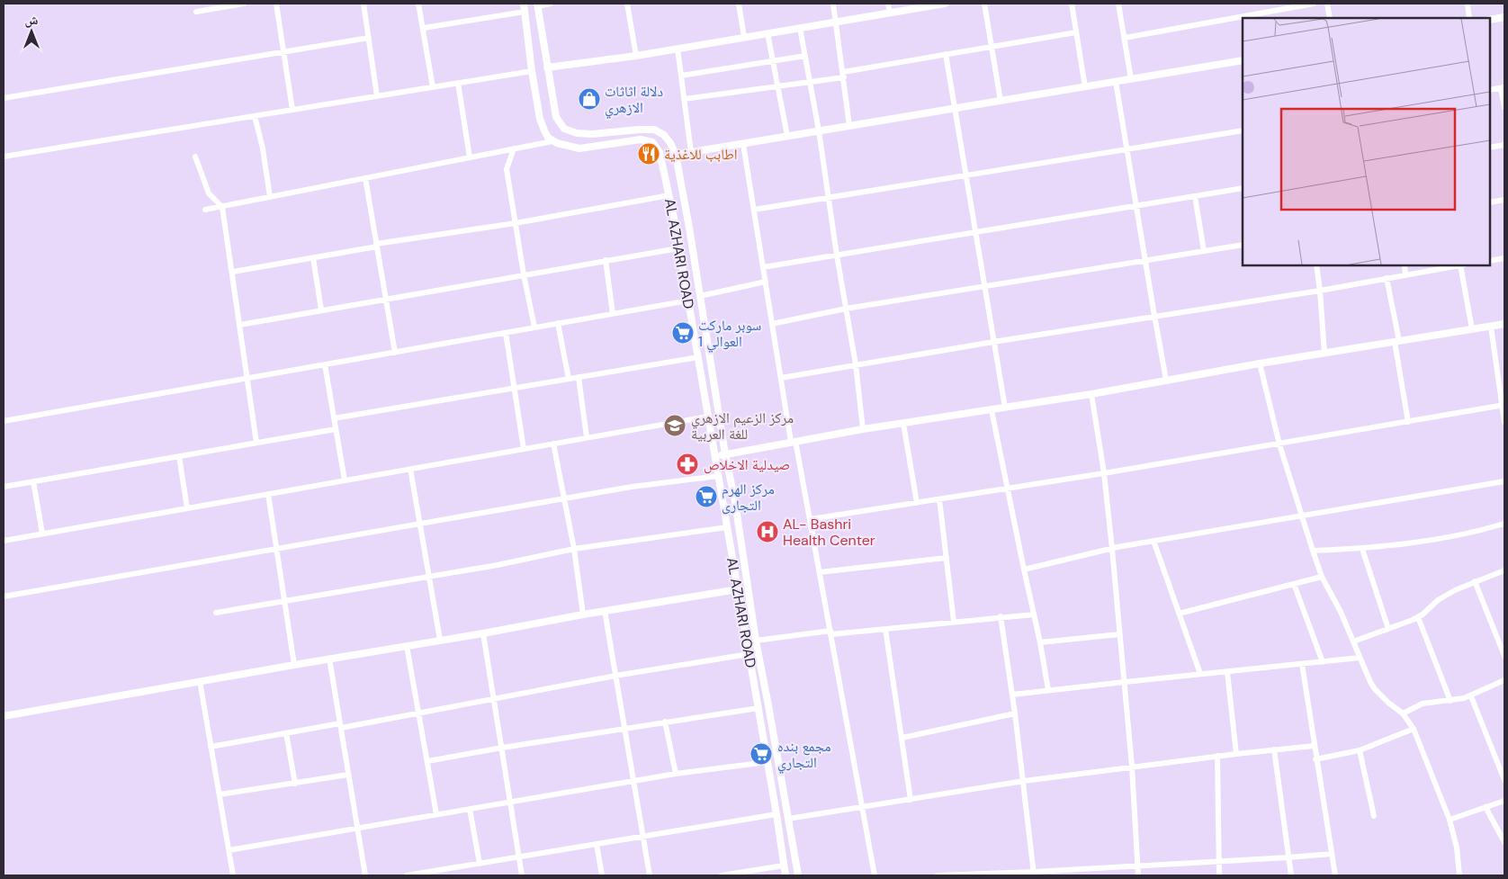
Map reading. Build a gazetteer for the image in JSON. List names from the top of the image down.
{
  "streets": {
    "street": ["AL AZHARI ROAD"]
  },
  "places": {
    "shop": ["دلالة اثاثات الازهري"],
    "restaurant": ["اطابب للاغذية"],
    "supermarket": ["سوبر ماركت العوالي 1", "مركز الهرم التجارى", "مجمع بنده التجاري"],
    "school or university": ["مركز الزعيم الازهري للغة العربية"],
    "pharmacy": ["صيدلية الاخلاص"],
    "hospital": ["AL- Bashri Health Center"]
  },
  "north": "top"
}
